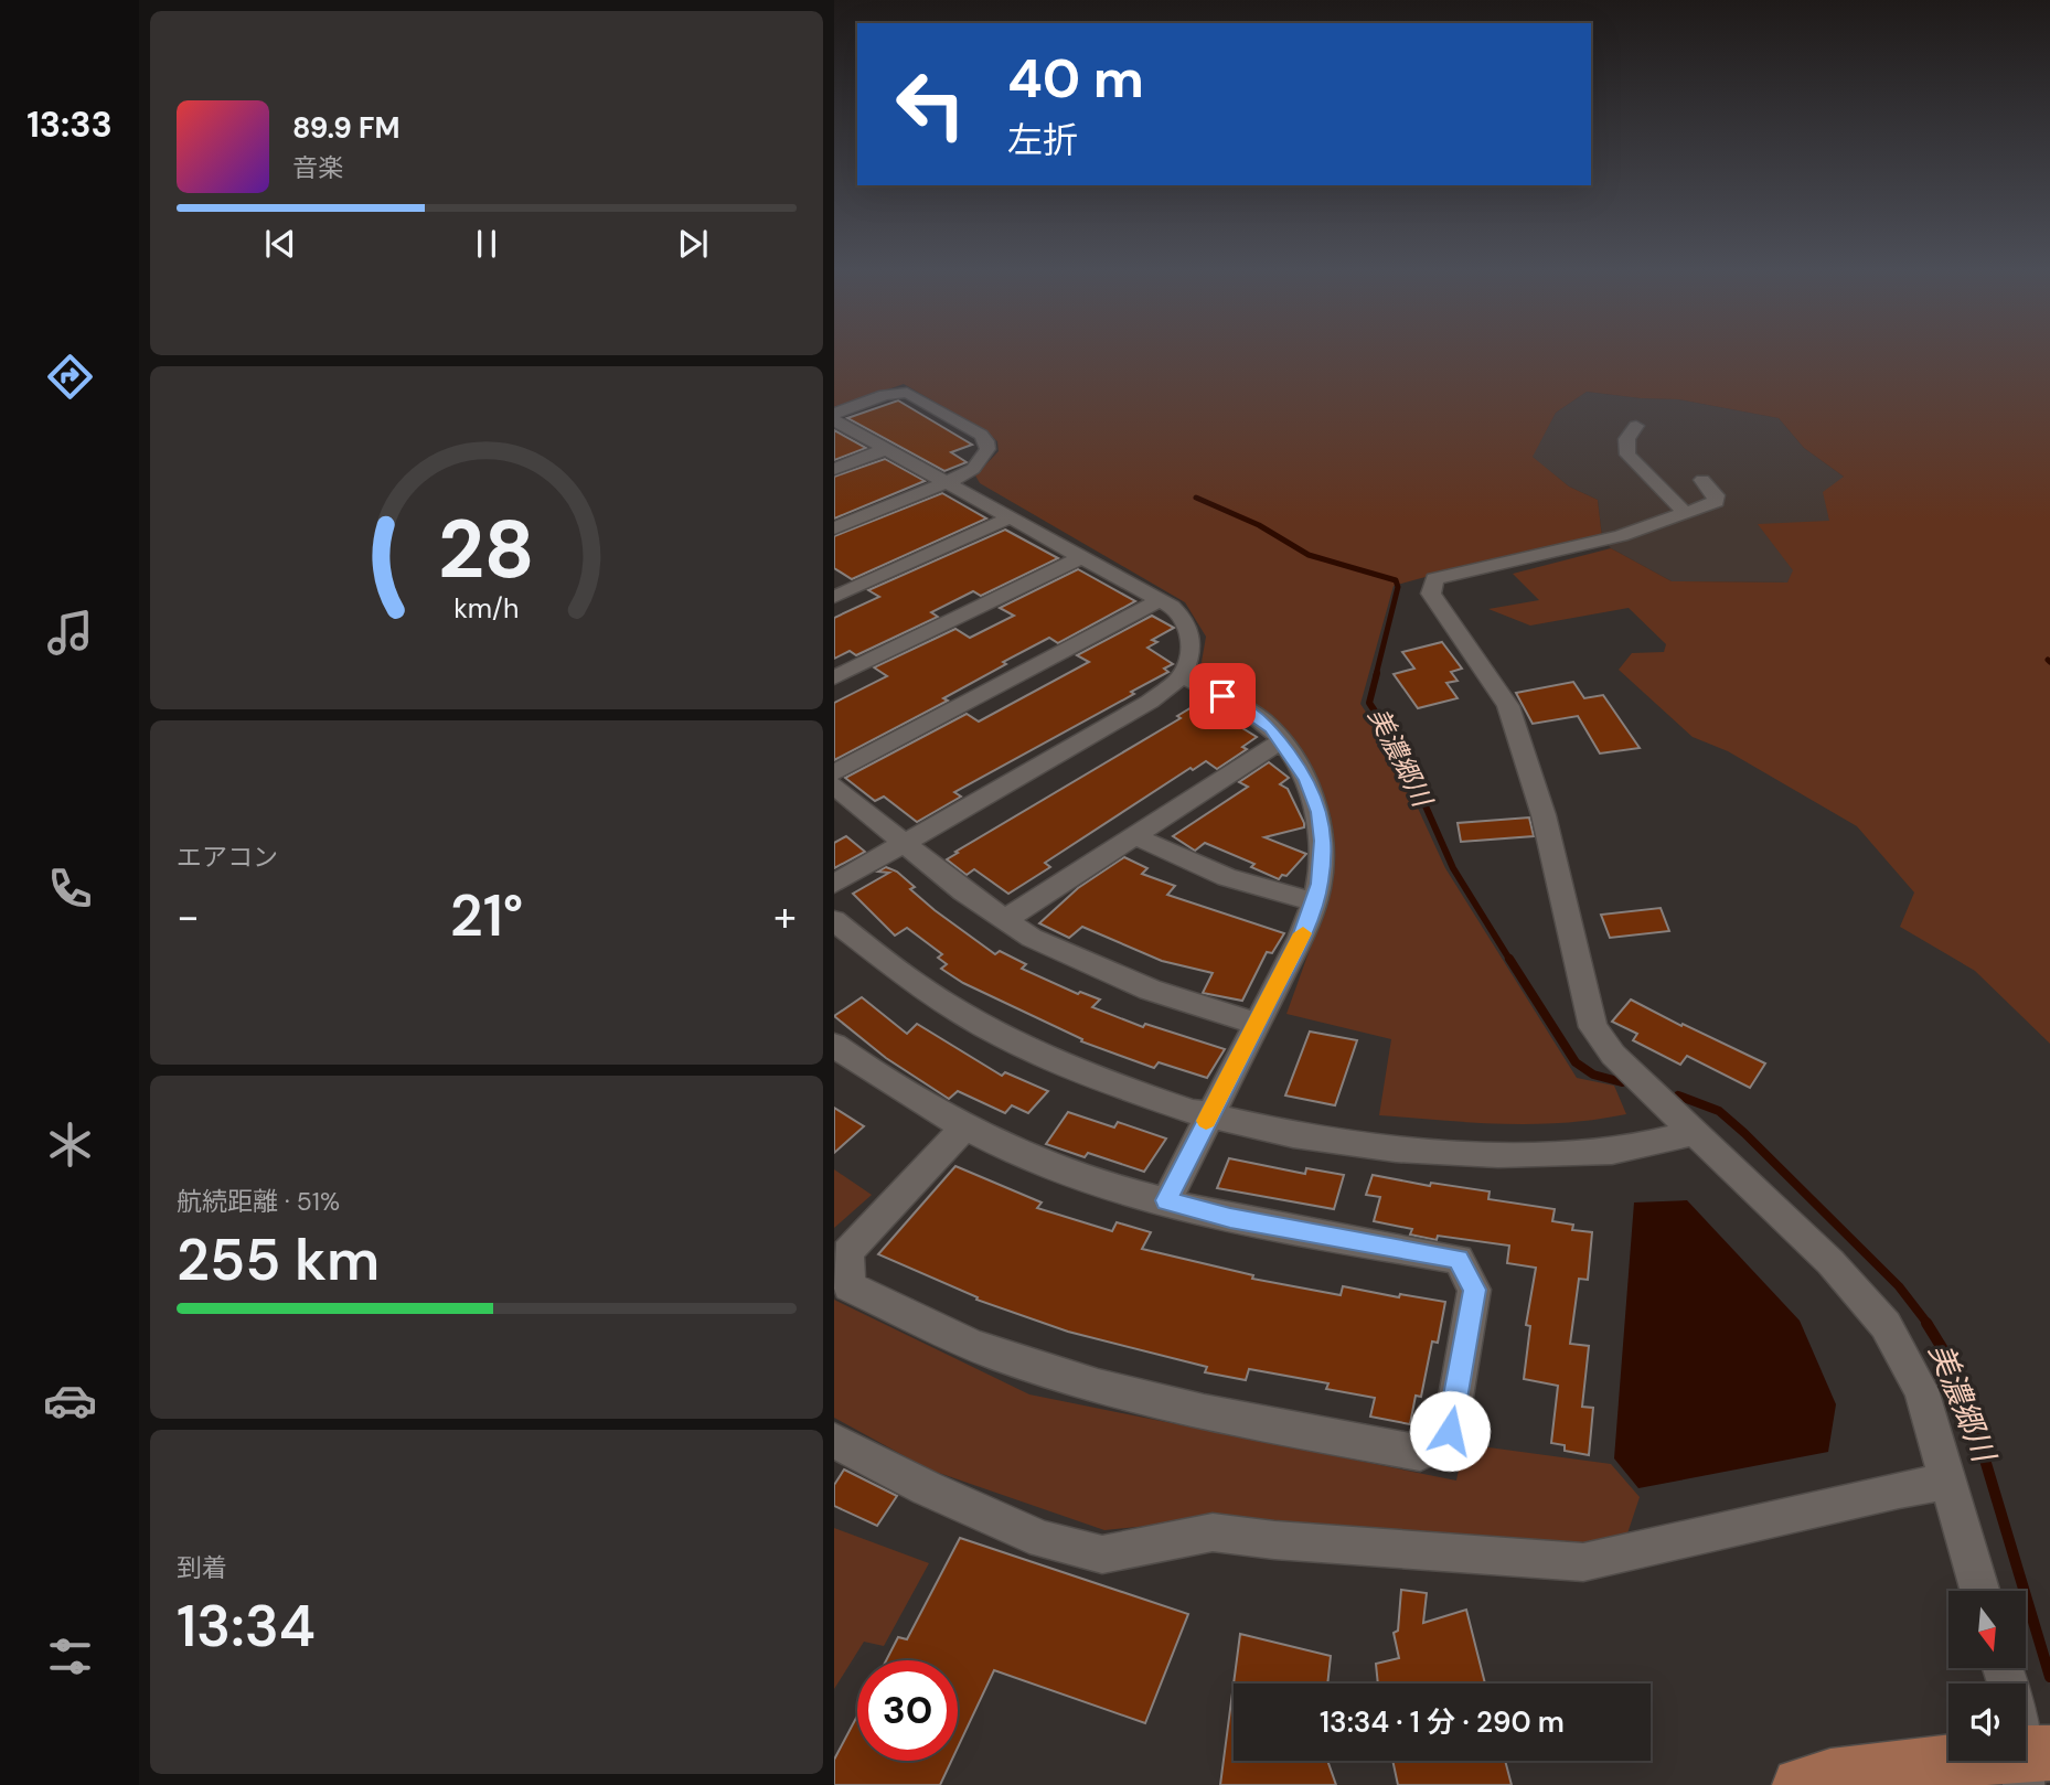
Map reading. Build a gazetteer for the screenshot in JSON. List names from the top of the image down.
{
  "water": ["美濃郷川"],
  "north": "bottom",
  "page": {
    "tabs": "13:33",
    "turn": ["40 m", "左折"],
    "song": ["89.9 FM", "音楽"],
    "tile": [
      "エアコン",
      ["航続距離 · 51%", "255 km"],
      ["到着", "13:34"]
    ],
    "heat": ["−", "21°", "+"],
    "limit": "30",
    "trip": "13:34 · 1 分 · 290 m",
    "gauge": ["28", "km/h"]
  }
}
